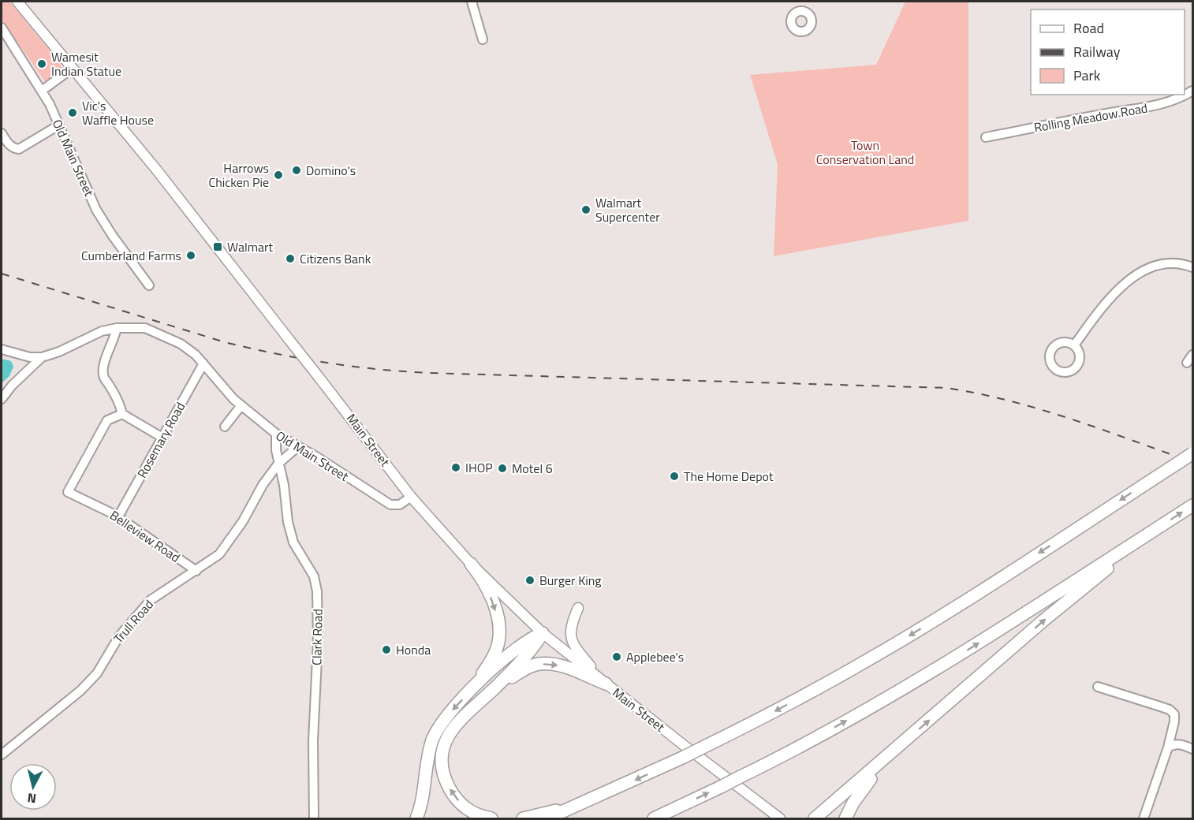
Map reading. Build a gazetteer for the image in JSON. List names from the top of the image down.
{
  "streets": {
    "main road": ["Main Street"],
    "street": [
      "Rolling Meadow Road",
      "Old Main Street",
      "Rosemary Road",
      "Belleview Road",
      "Trull Road",
      "Clark Road"
    ]
  },
  "crossings": [
    ["Old Main Street", "Rosemary Road"],
    ["Old Main Street", "Main Street"],
    ["Old Main Street", "Trull Road"],
    ["Rosemary Road", "Belleview Road"],
    ["Belleview Road", "Trull Road"],
    ["Trull Road", "Clark Road"]
  ],
  "parks": ["Town Conservation Land"],
  "places": {
    "other": [
      "Wamesit Indian Statue",
      "Vic's Waffle House",
      "Domino's",
      "Harrows Chicken Pie",
      "Walmart Supercenter",
      "Cumberland Farms",
      "Citizens Bank",
      "IHOP",
      "Motel 6",
      "The Home Depot",
      "Burger King",
      "Honda",
      "Applebee's"
    ],
    "transit": ["Walmart"]
  },
  "legend": ["Road", "Railway", "Park"],
  "north": "bottom"
}
